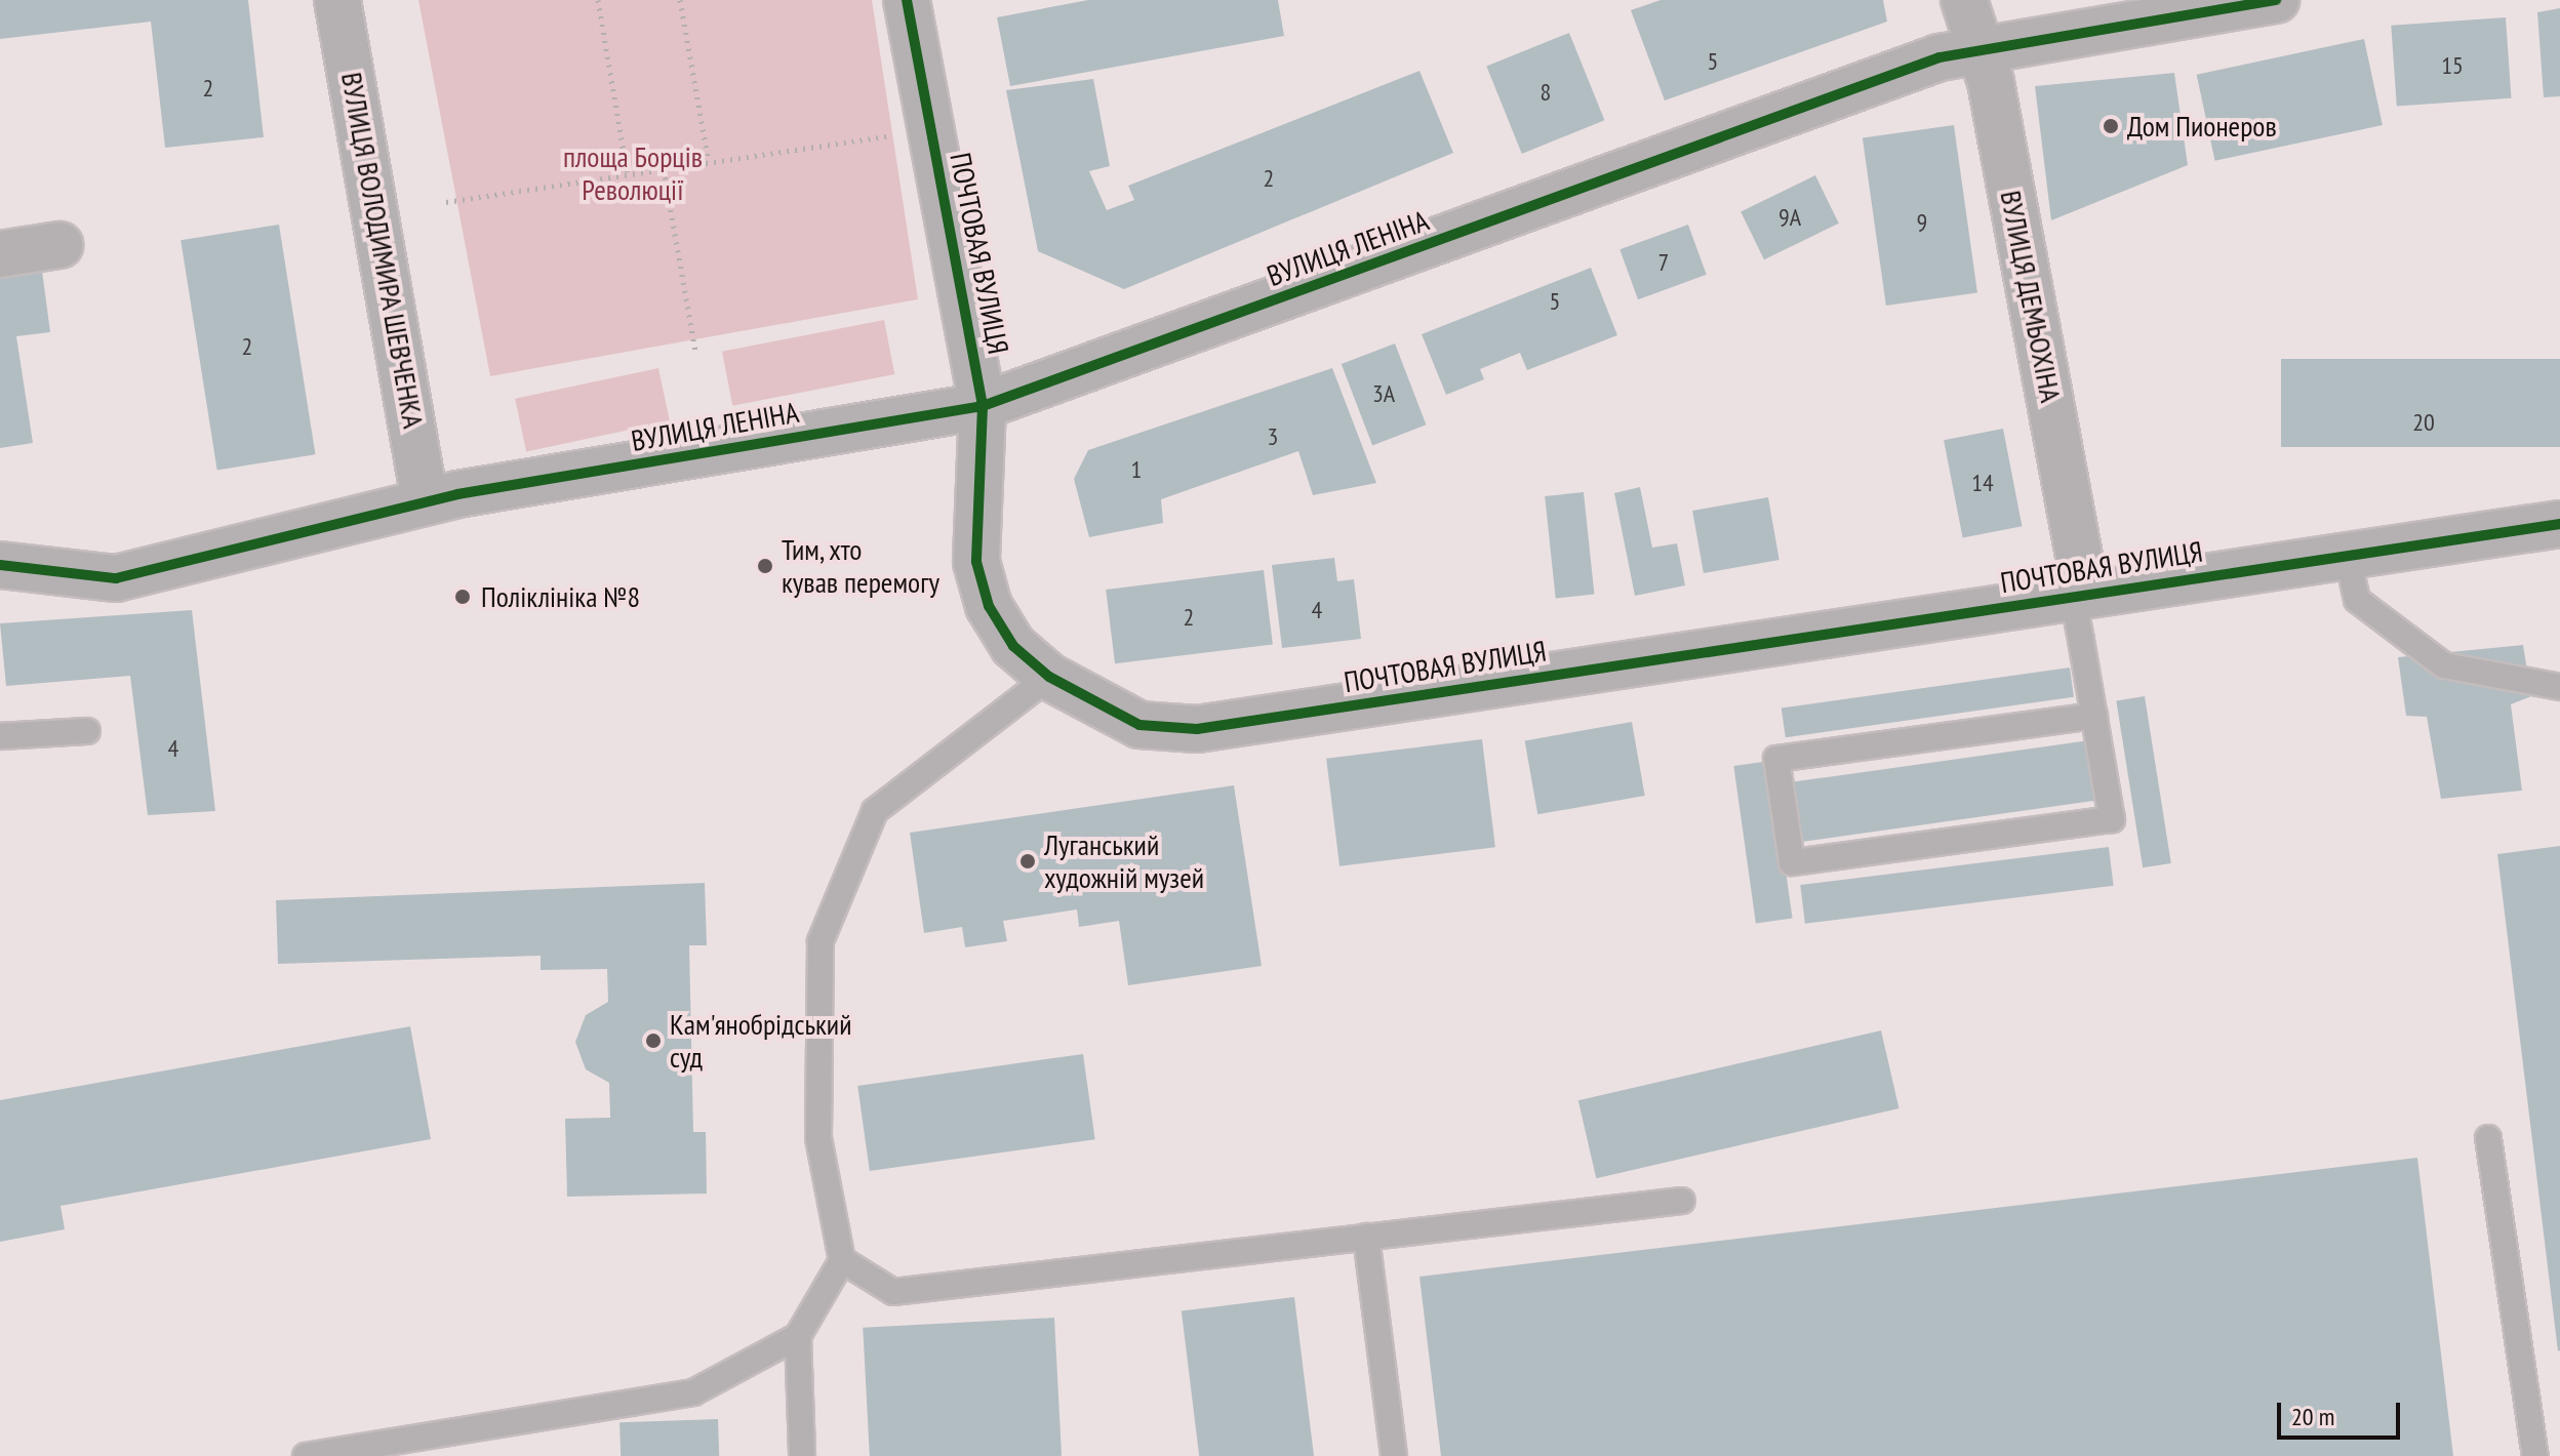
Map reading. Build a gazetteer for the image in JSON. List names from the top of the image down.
{
  "streets": {
    "street": [
      "ВУЛИЦЯ ЛЕНІНА",
      "ВУЛИЦЯ ВОЛОДИМИРА ШЕВЧЕНКА",
      "ПОЧТОВАЯ ВУЛИЦЯ",
      "ВУЛИЦЯ ДЕМЬОХІНА"
    ]
  },
  "crossings": [
    ["ВУЛИЦЯ ЛЕНІНА", "ВУЛИЦЯ ВОЛОДИМИРА ШЕВЧЕНКА"],
    ["ВУЛИЦЯ ЛЕНІНА", "ПОЧТОВАЯ ВУЛИЦЯ"],
    ["ВУЛИЦЯ ЛЕНІНА", "ВУЛИЦЯ ДЕМЬОХІНА"],
    ["ПОЧТОВАЯ ВУЛИЦЯ", "ВУЛИЦЯ ДЕМЬОХІНА"]
  ],
  "parks": ["площа Борців Революції"],
  "places": [
    "Дом Пионеров",
    "Тим, хто кував перемогу",
    "Поліклініка №8",
    "Луганський художній музей",
    "Кам'янобрідський суд"
  ],
  "house_numbers": [
    "5",
    "15",
    "2",
    "8",
    "2",
    "9А",
    "9",
    "7",
    "5",
    "2",
    "3А",
    "20",
    "3",
    "1",
    "14",
    "4",
    "2",
    "4"
  ],
  "scale_bar": "20 m"
}
